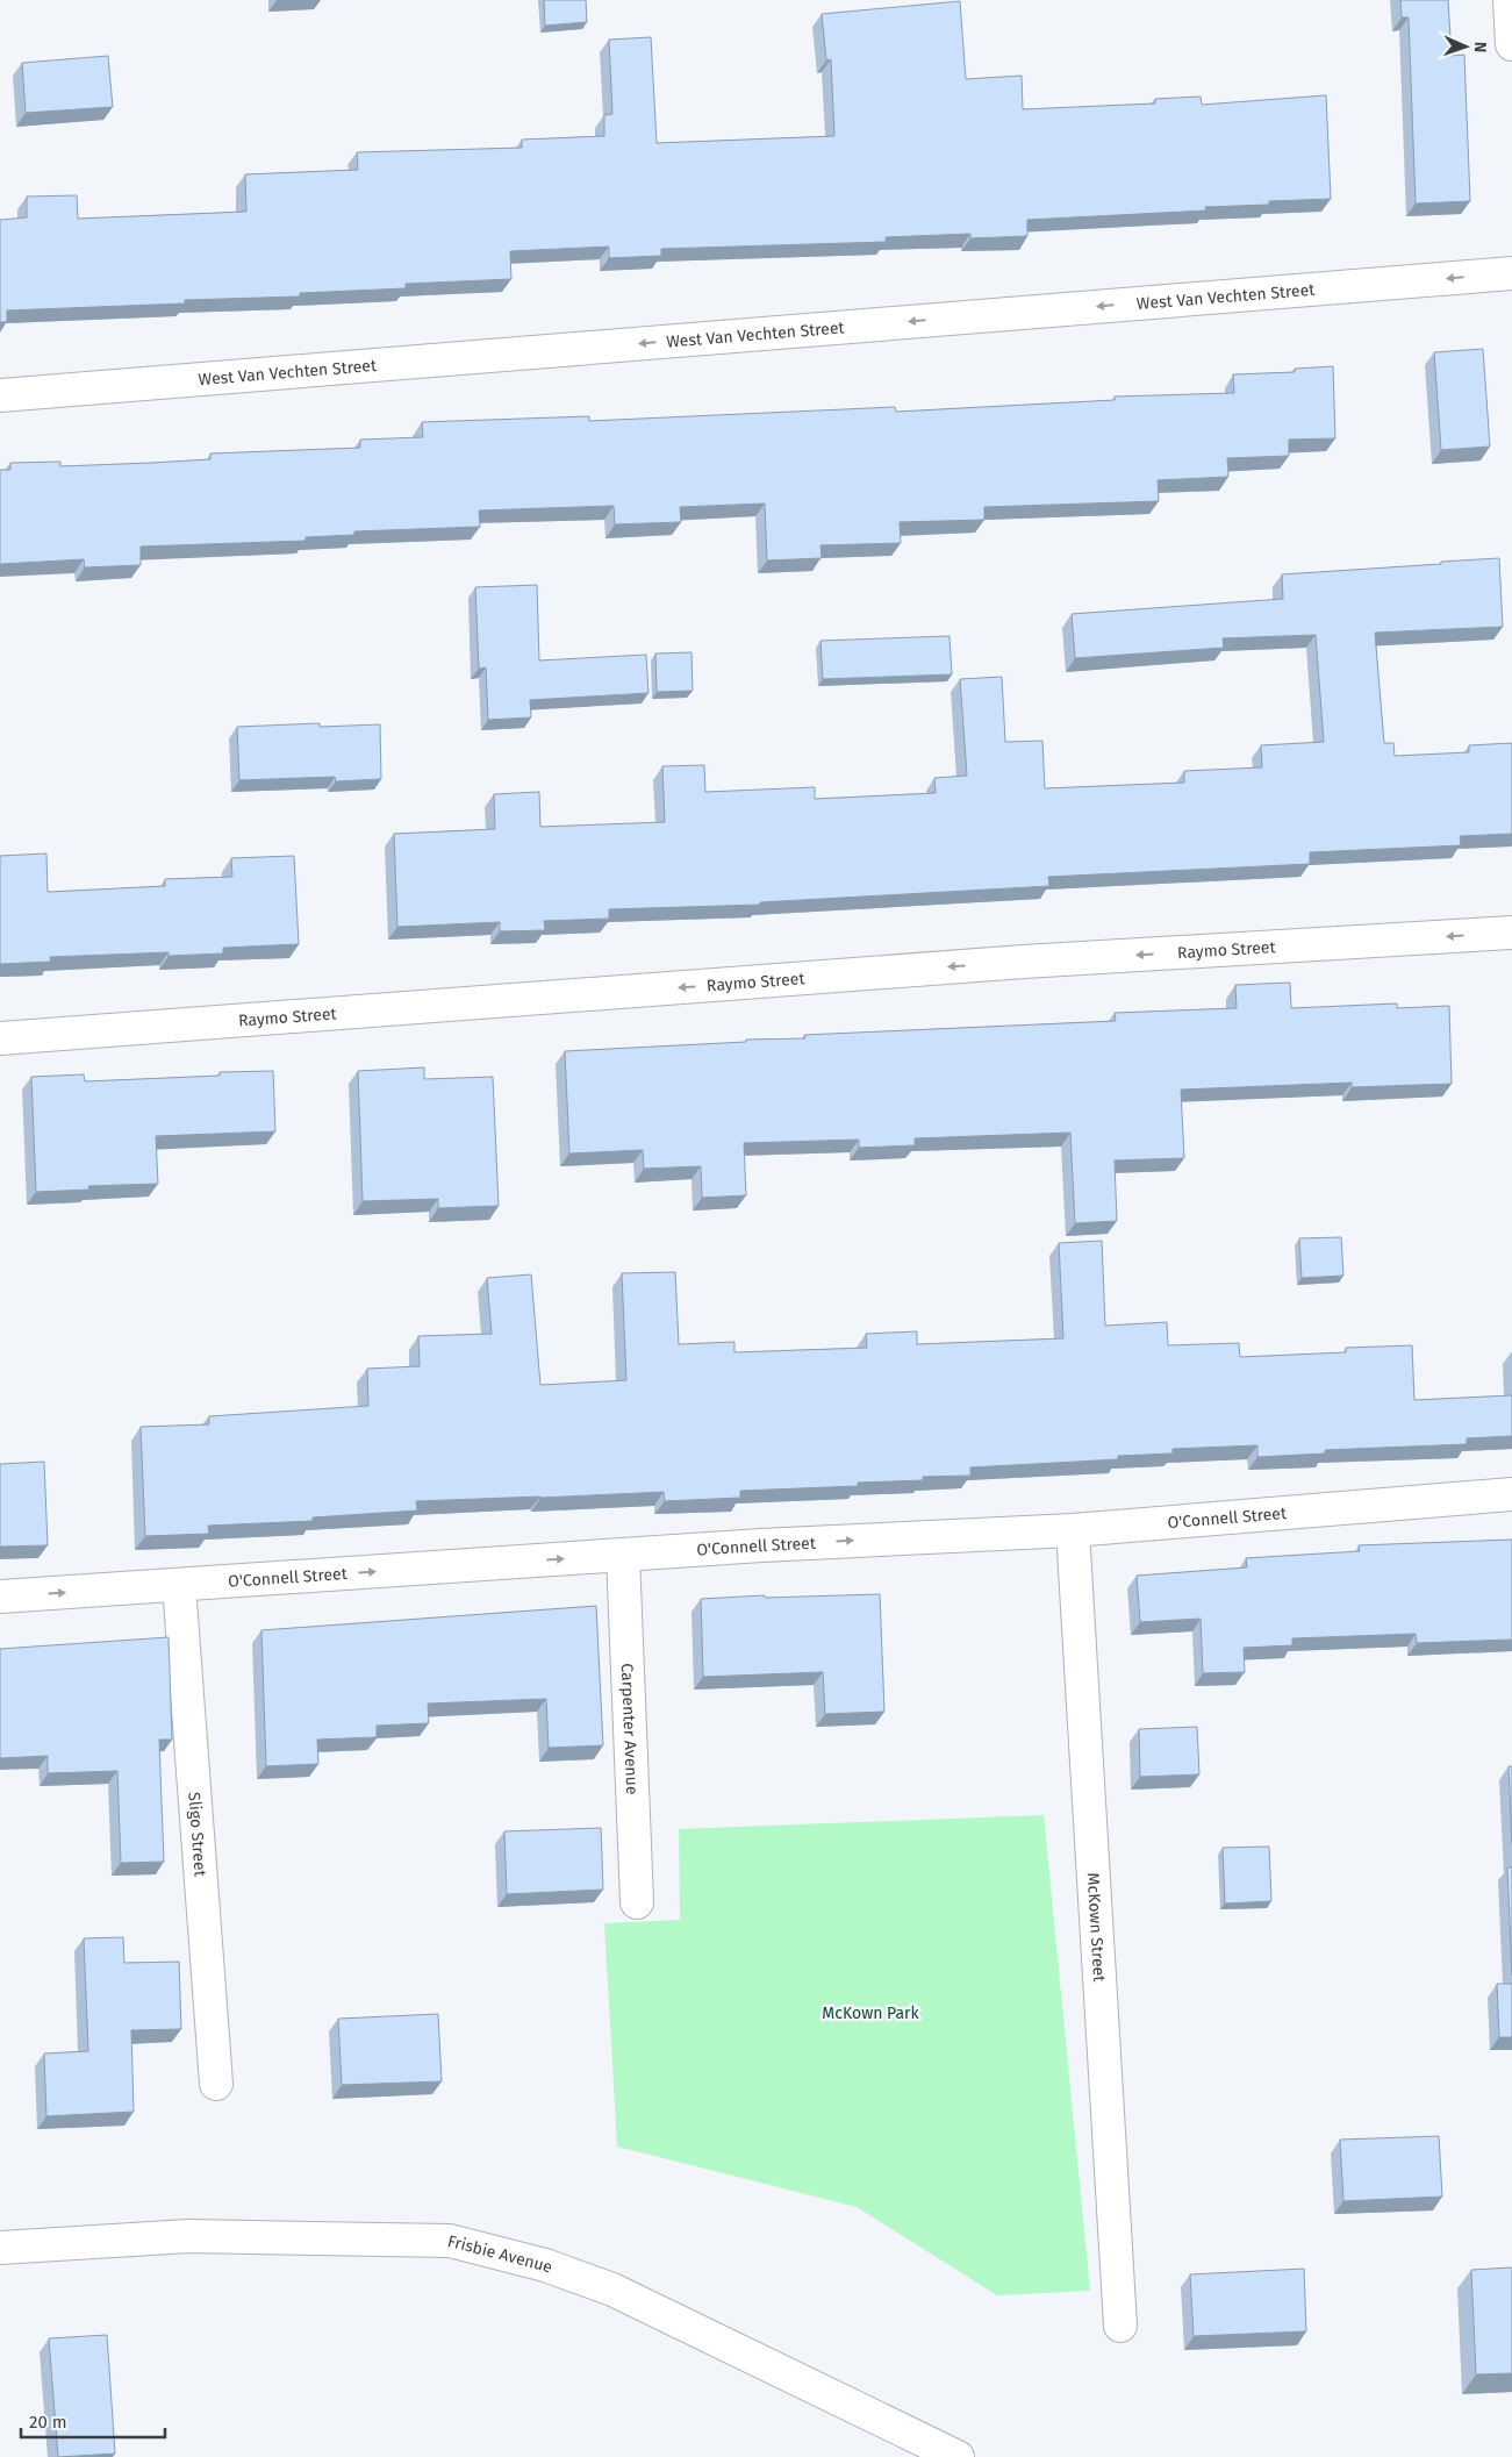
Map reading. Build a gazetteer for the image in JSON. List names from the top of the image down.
{
  "streets": {
    "street": [
      "West Van Vechten Street",
      "Raymo Street",
      "O'Connell Street",
      "Carpenter Avenue",
      "Sligo Street",
      "McKown Street",
      "Frisbie Avenue"
    ]
  },
  "crossings": [
    ["O'Connell Street", "Carpenter Avenue"],
    ["O'Connell Street", "Sligo Street"],
    ["O'Connell Street", "McKown Street"]
  ],
  "one_way": ["West Van Vechten Street", "Raymo Street", "O'Connell Street"],
  "parks": ["McKown Park"],
  "scale_bar": "20 m",
  "north": "right"
}
